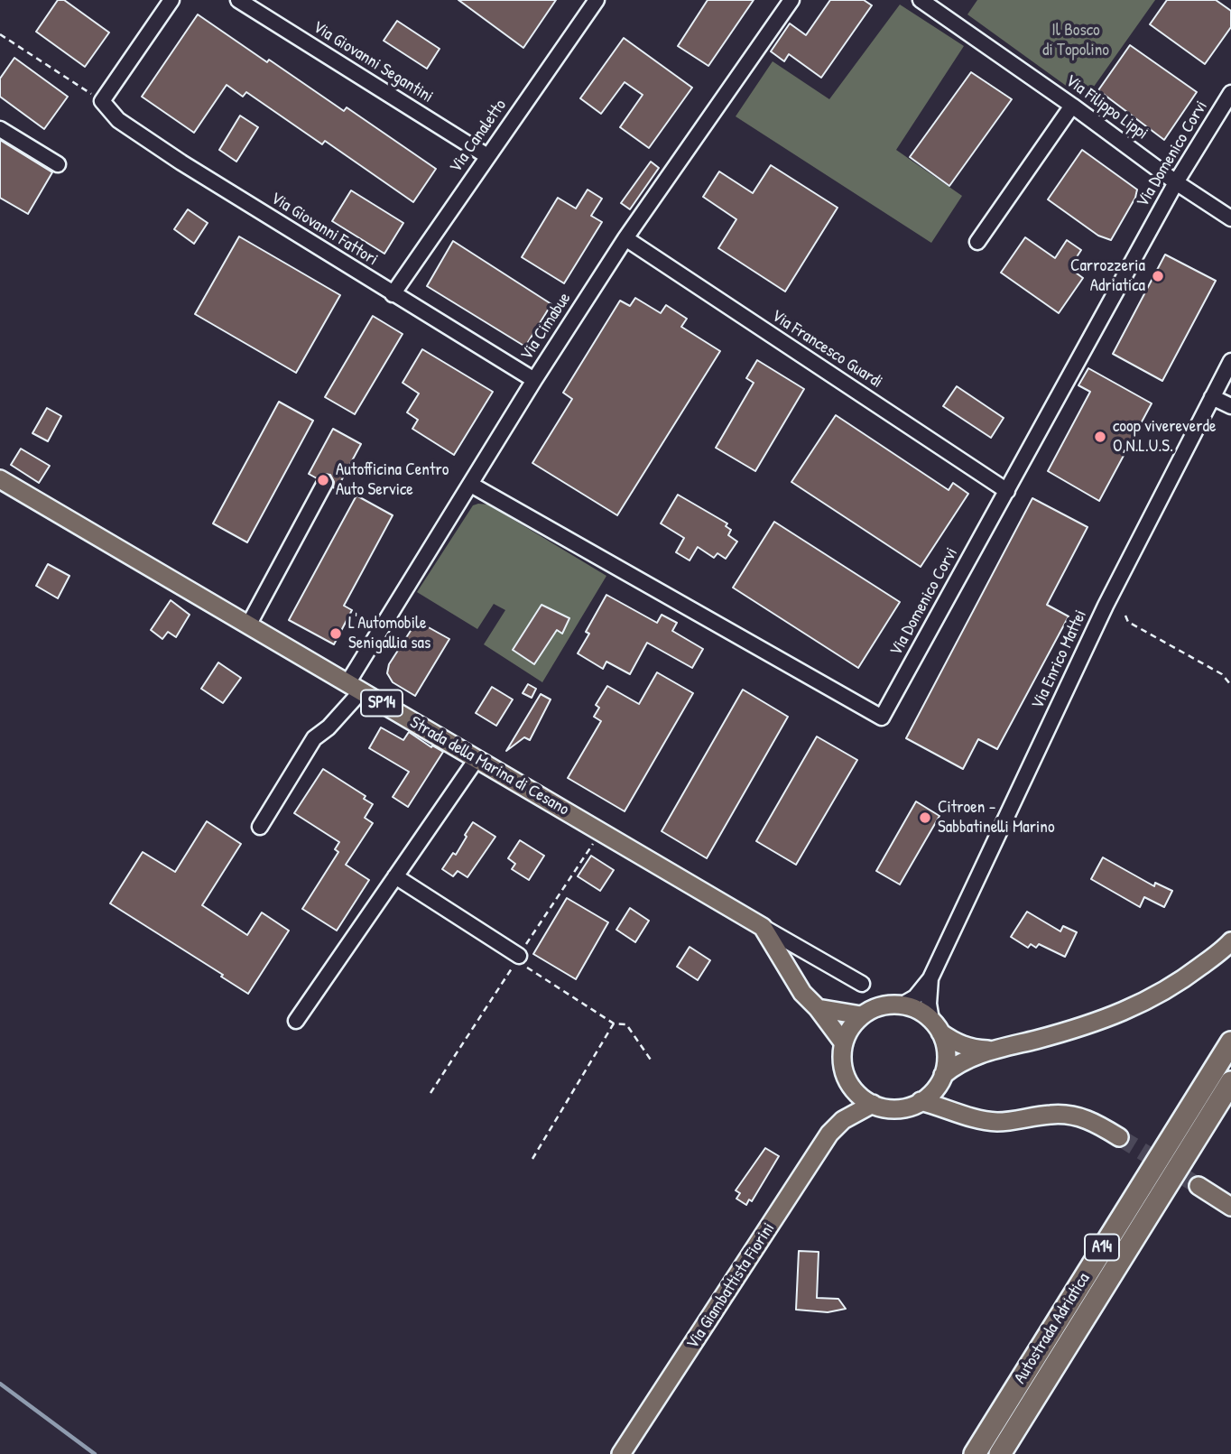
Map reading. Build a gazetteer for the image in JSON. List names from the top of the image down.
{
  "streets": {
    "highway": ["A14", "Autostrada Adriatica"],
    "main road": ["SP14", "Strada della Marina di Cesano", "Via Giambattista Fiorini"],
    "street": [
      "Via Giovanni Segantini",
      "Via Filippo Lippi",
      "Via Canaletto",
      "Via Domenico Corvi",
      "Via Giovanni Fattori",
      "Via Cimabue",
      "Via Francesco Guardi",
      "Via Enrico Mattei"
    ]
  },
  "crossings": [
    ["Via Giovanni Segantini", "Via Canaletto"],
    ["Via Filippo Lippi", "Via Domenico Corvi"],
    ["Via Canaletto", "Via Giovanni Fattori"],
    ["Via Domenico Corvi", "Via Cimabue"],
    ["Via Domenico Corvi", "Via Francesco Guardi"],
    ["Via Giovanni Fattori", "Via Cimabue"],
    ["Via Cimabue", "Via Francesco Guardi"],
    ["Via Cimabue", "Strada della Marina di Cesano"],
    ["Via Enrico Mattei", "Strada della Marina di Cesano"],
    ["Via Enrico Mattei", "Via Giambattista Fiorini"],
    ["Strada della Marina di Cesano", "Via Giambattista Fiorini"]
  ],
  "parks": ["Il Bosco di Topolino"],
  "places": [
    "Carrozzeria Adriatica",
    "coop vivereverde O,N.L.U.S.",
    "Autofficina Centro Auto Service",
    "L'Automobile Senigallia sas",
    "Citroen - Sabbatinelli Marino"
  ]
}
